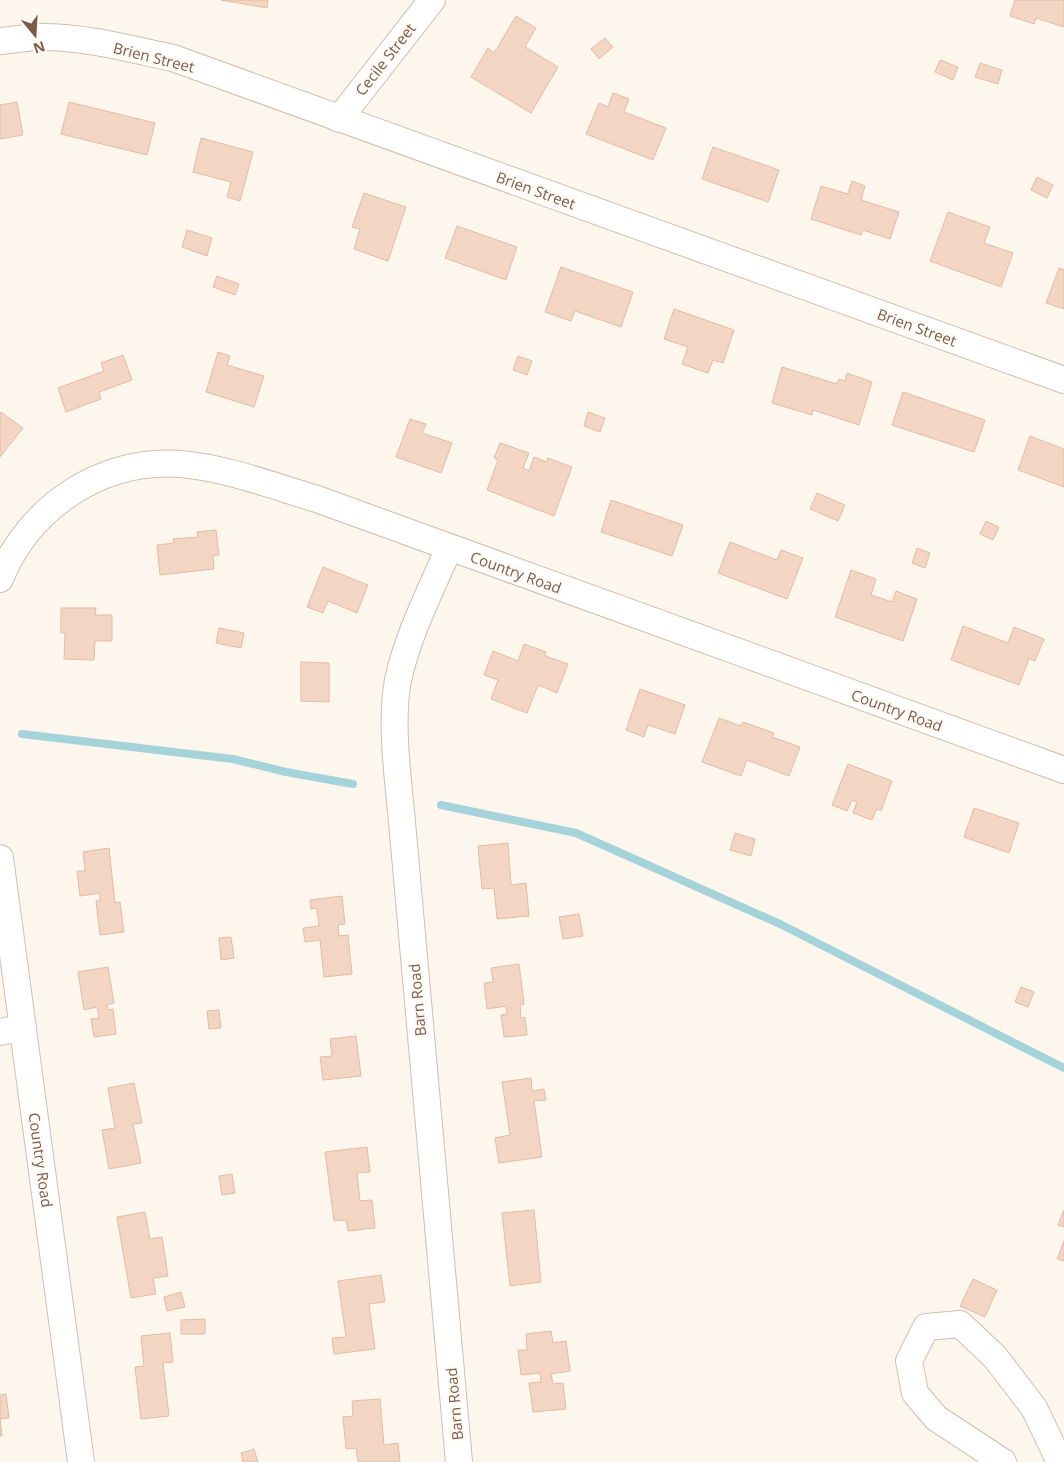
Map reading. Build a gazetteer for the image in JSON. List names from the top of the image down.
{
  "streets": {
    "street": [
      "Brien Street",
      "Cecile Street",
      "Country Road",
      "Barn Road"
    ]
  },
  "crossings": [
    ["Brien Street", "Cecile Street"],
    ["Country Road", "Barn Road"]
  ],
  "north": "bottom"
}
